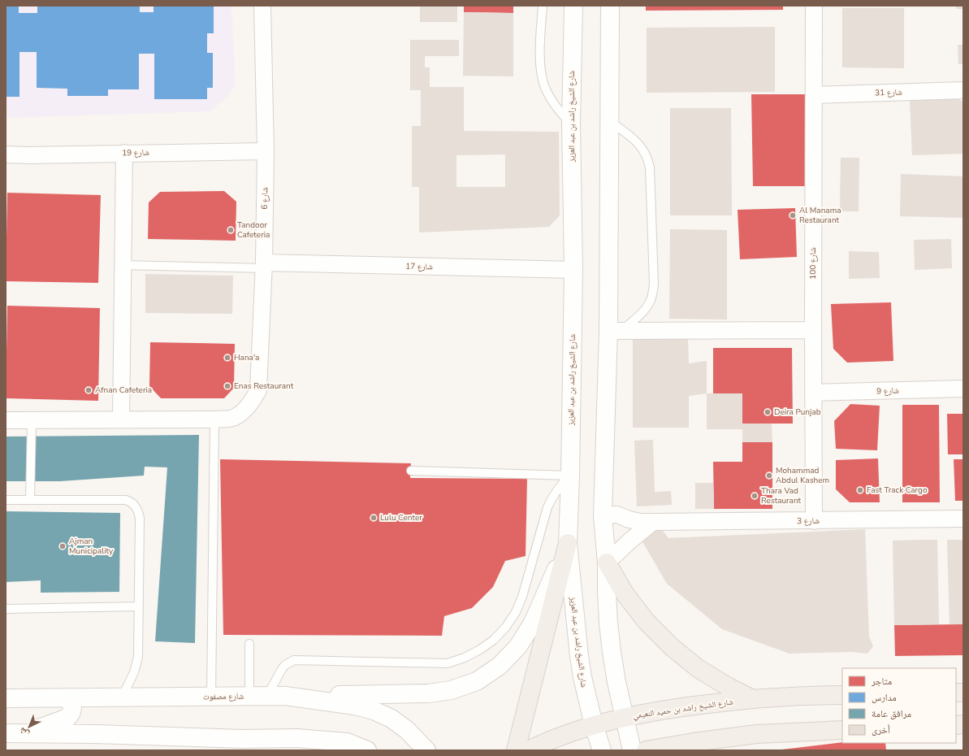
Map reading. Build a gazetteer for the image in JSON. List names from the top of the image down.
{
  "streets": {
    "main road": ["شارع الشيخ راشد بن عبد العزيز", "شارع مصفوت", "شارع الشيخ راشد بن حميد النعيمي"],
    "street": [
      "شارع 31",
      "شارع 19",
      "شارع 6",
      "شارع 100",
      "شارع 17",
      "شارع 9",
      "شارع 3"
    ]
  },
  "crossings": [
    ["شارع 31", "شارع 100"],
    ["شارع الشيخ راشد بن عبد العزيز", "شارع 17"],
    ["شارع الشيخ راشد بن عبد العزيز", "شارع الشيخ راشد بن حميد النعيمي"],
    ["شارع 19", "شارع 6"],
    ["شارع 6", "شارع 17"],
    ["شارع 100", "شارع 9"],
    ["شارع 100", "شارع 3"]
  ],
  "places": [
    "Al Manama Restaurant",
    "Tandoor Cafeteria",
    "Hana'a",
    "Enas Restaurant",
    "Afnan Cafeteria",
    "Deira Punjab",
    "Mohammad Abdul Kashem",
    "Fast Track Cargo",
    "Thara Vad Restaurant",
    "Lulu Center",
    "Ajman Municipality"
  ],
  "legend": [
    "متاجر",
    "مدارس",
    "مرافق عامة",
    "أخرى"
  ],
  "north": "bottom left"
}
